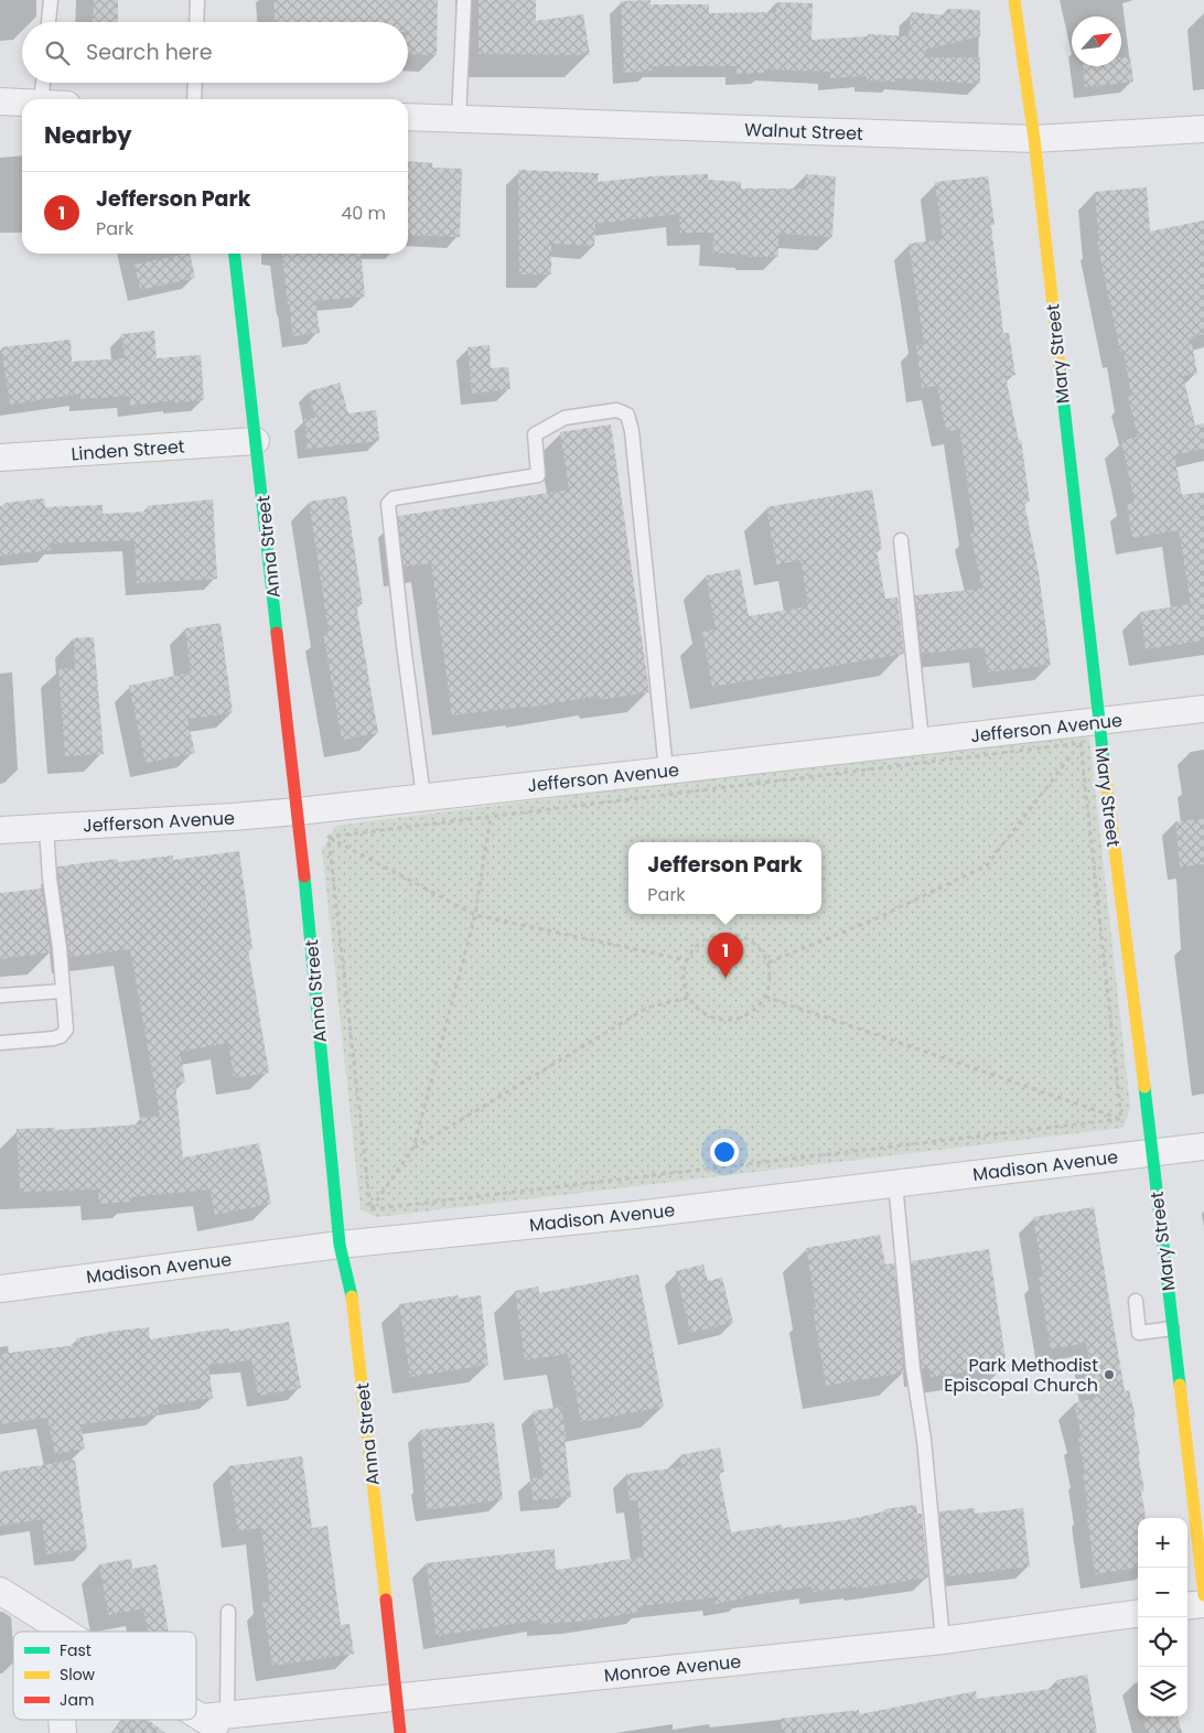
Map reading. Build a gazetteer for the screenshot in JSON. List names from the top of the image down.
{
  "streets": {
    "street": [
      "Walnut Street",
      "Mary Street",
      "Linden Street",
      "Anna Street",
      "Jefferson Avenue",
      "Madison Avenue",
      "Monroe Avenue"
    ]
  },
  "crossings": [
    ["Walnut Street", "Mary Street"],
    ["Mary Street", "Jefferson Avenue"],
    ["Mary Street", "Madison Avenue"],
    ["Linden Street", "Anna Street"],
    ["Anna Street", "Jefferson Avenue"],
    ["Anna Street", "Madison Avenue"],
    ["Anna Street", "Monroe Avenue"]
  ],
  "places": ["Park Methodist Episcopal Church"],
  "legend": ["Fast", "Slow", "Jam"],
  "north": "top right",
  "page": {
    "search": "Search here",
    "heading": "Nearby",
    "list": [
      {
        "mark": "1",
        "name": "Jefferson Park",
        "note": "Park",
        "value": "40 m"
      }
    ],
    "popup": ["Jefferson Park", "Park"],
    "pins": "1",
    "map_buttons": ["+", "−"]
  }
}
